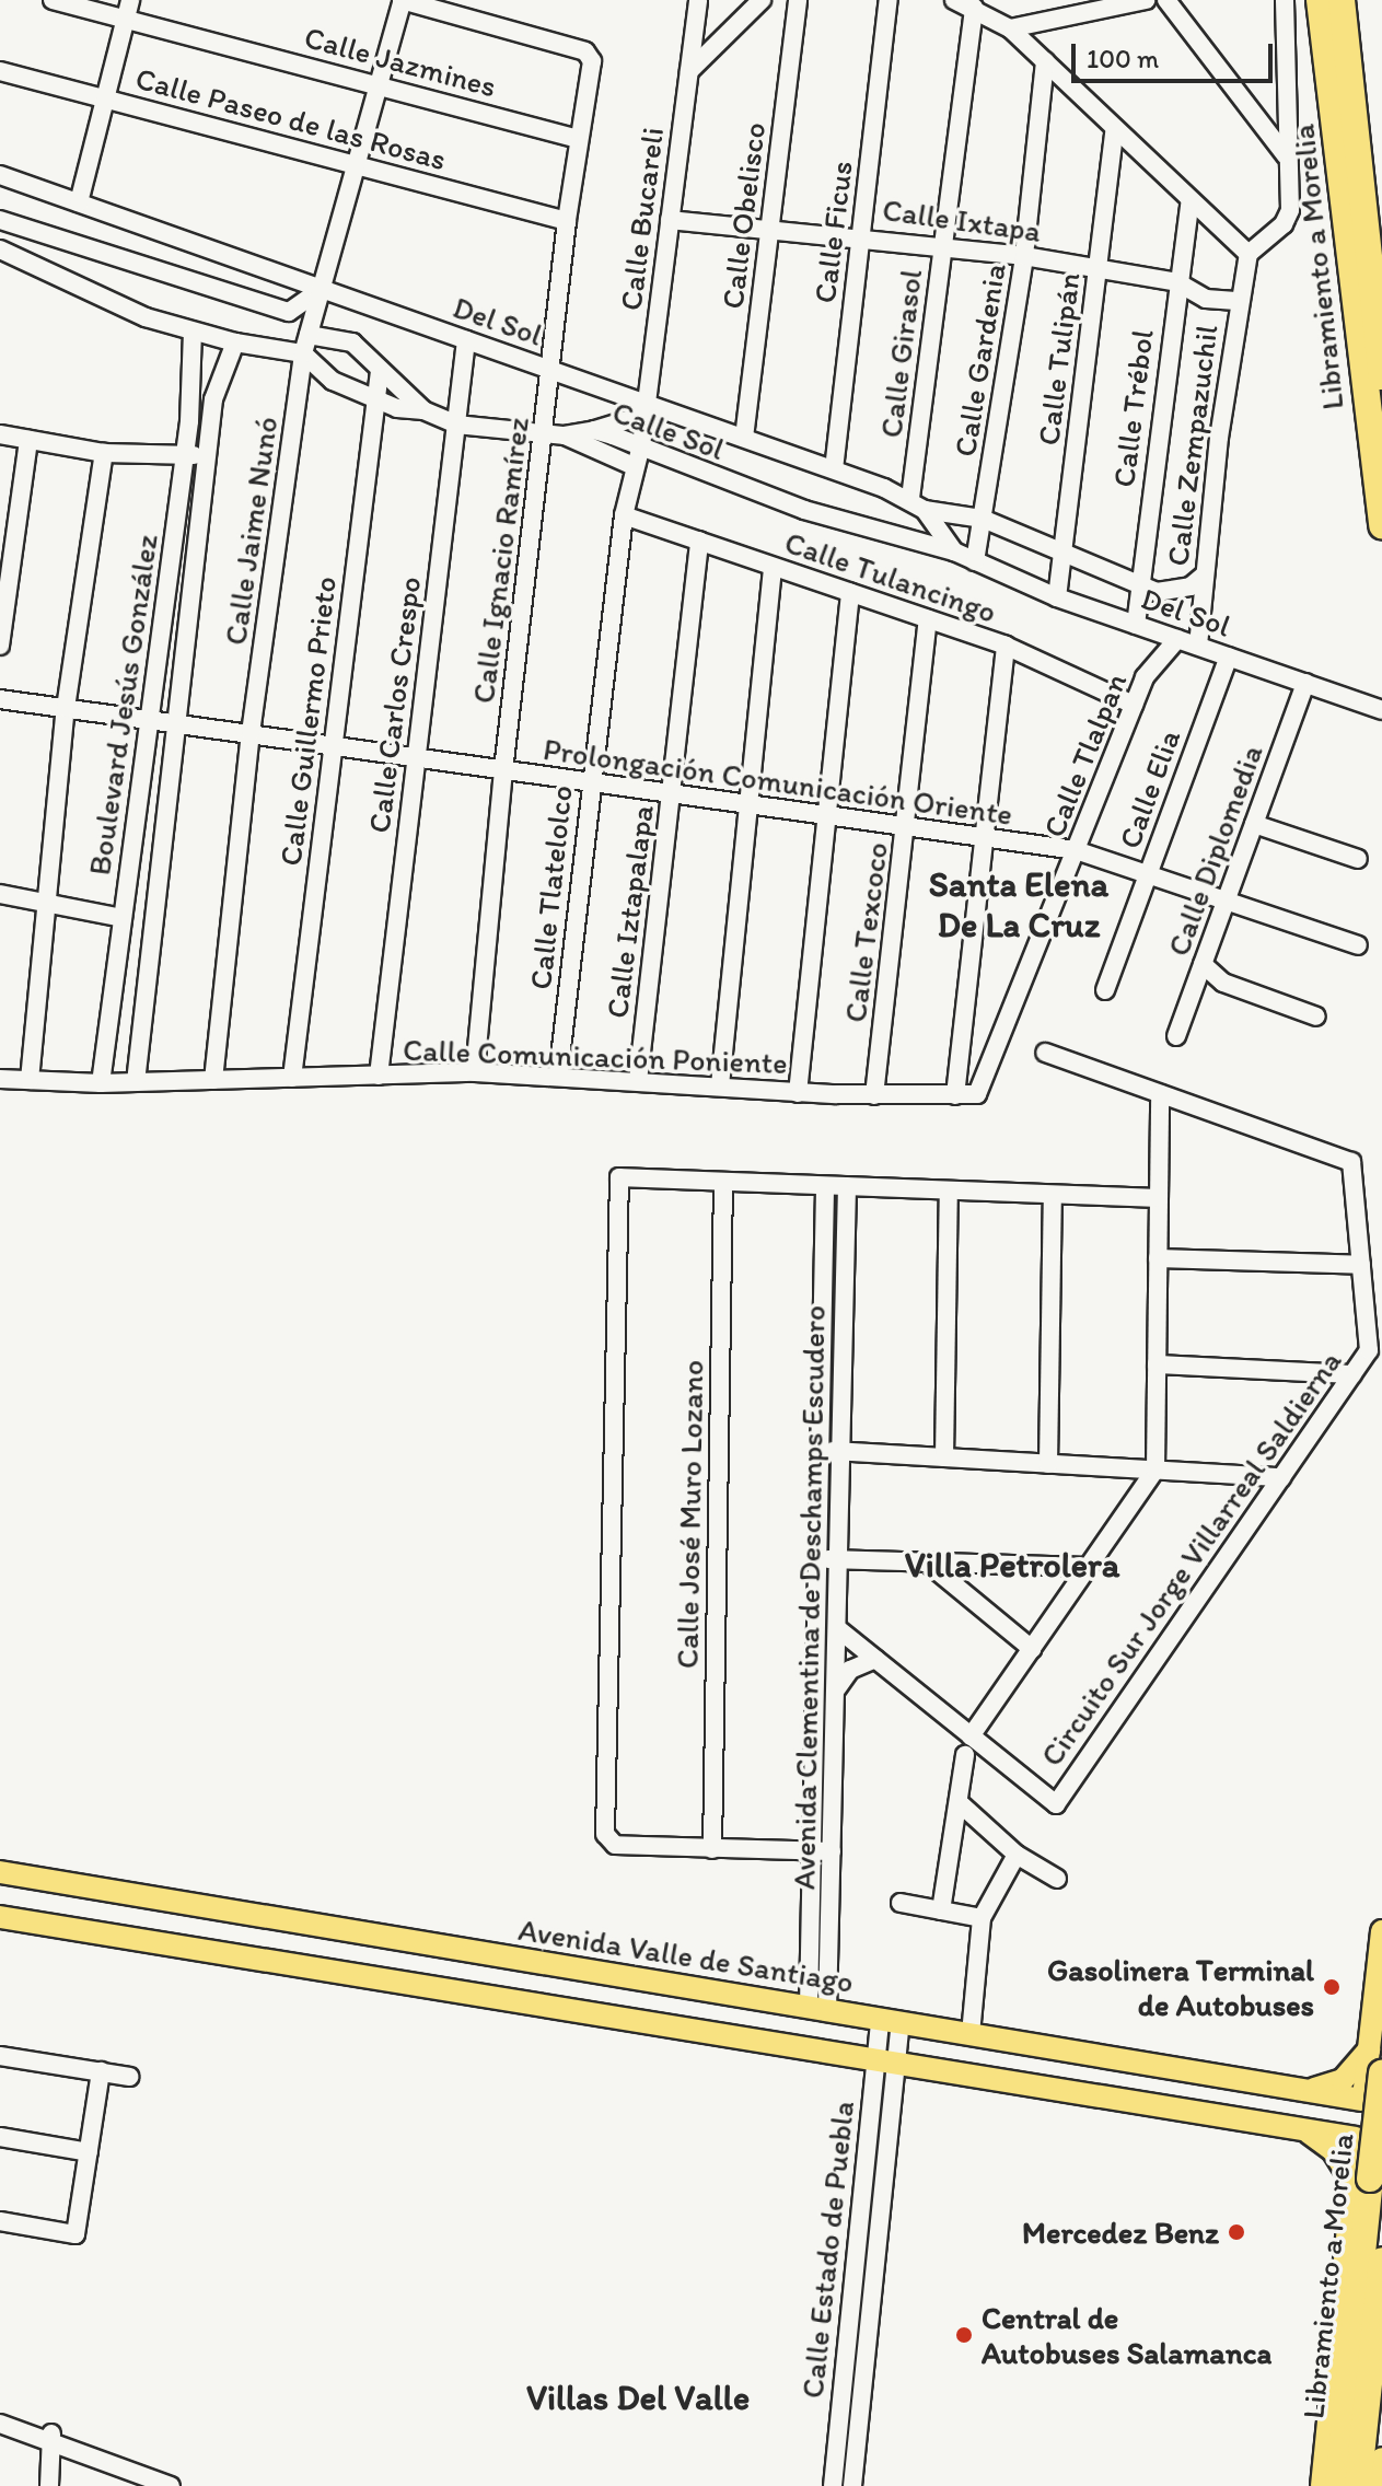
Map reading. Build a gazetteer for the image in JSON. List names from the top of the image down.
{
  "streets": {
    "highway": ["Libramiento a Morelia"],
    "main road": ["Avenida Valle de Santiago"],
    "street": [
      "Calle Jazmines",
      "Calle Paseo de las Rosas",
      "Calle Obelisco",
      "Calle Bucareli",
      "Calle Ixtapa",
      "Calle Ficus",
      "Del Sol",
      "Calle Girasol",
      "Calle Tulipán",
      "Calle Gardenia",
      "Calle Trébol",
      "Calle Sol",
      "Calle Zempazuchil",
      "Calle Jaime Nunó",
      "Calle Ignacio Ramírez",
      "Calle Tulancingo",
      "Boulevard Jesús González",
      "Calle Carlos Crespo",
      "Calle Guillermo Prieto",
      "Calle Tlalpan",
      "Prolongación Comunicación Oriente",
      "Calle Elia",
      "Calle Diplomedia",
      "Calle Tlatelolco",
      "Calle Iztapalapa",
      "Calle Texcoco",
      "Calle Comunicación Poniente",
      "Calle José Muro Lozano",
      "Circuito Sur Jorge Villarreal Saldierna",
      "Avenida Clementina de Deschamps Escudero",
      "Calle Estado de Puebla"
    ]
  },
  "crossings": [
    ["Calle Jazmines", "Calle Jaime Nunó"],
    ["Calle Jazmines", "Calle Ignacio Ramírez"],
    ["Calle Paseo de las Rosas", "Calle Jaime Nunó"],
    ["Calle Paseo de las Rosas", "Calle Ignacio Ramírez"],
    ["Calle Obelisco", "Calle Ixtapa"],
    ["Calle Obelisco", "Del Sol"],
    ["Calle Bucareli", "Calle Ixtapa"],
    ["Calle Bucareli", "Del Sol"],
    ["Calle Bucareli", "Calle Sol"],
    ["Calle Bucareli", "Calle Tlatelolco"],
    ["Calle Ixtapa", "Calle Ficus"],
    ["Calle Ixtapa", "Calle Girasol"],
    ["Calle Ixtapa", "Calle Tulipán"],
    ["Calle Ixtapa", "Calle Gardenia"],
    ["Calle Ixtapa", "Calle Trébol"],
    ["Calle Ixtapa", "Calle Zempazuchil"],
    ["Calle Ficus", "Del Sol"],
    ["Del Sol", "Calle Girasol"],
    ["Del Sol", "Calle Tulipán"],
    ["Del Sol", "Calle Gardenia"],
    ["Del Sol", "Calle Trébol"],
    ["Del Sol", "Calle Sol"],
    ["Del Sol", "Calle Zempazuchil"],
    ["Del Sol", "Calle Jaime Nunó"],
    ["Del Sol", "Calle Ignacio Ramírez"],
    ["Del Sol", "Calle Carlos Crespo"],
    ["Del Sol", "Calle Tlalpan"],
    ["Del Sol", "Calle Elia"],
    ["Del Sol", "Calle Diplomedia"],
    ["Calle Gardenia", "Calle Sol"],
    ["Calle Sol", "Calle Jaime Nunó"],
    ["Calle Sol", "Calle Ignacio Ramírez"],
    ["Calle Sol", "Calle Carlos Crespo"],
    ["Calle Sol", "Calle Guillermo Prieto"],
    ["Calle Sol", "Calle Tlatelolco"],
    ["Calle Jaime Nunó", "Calle Ignacio Ramírez"],
    ["Calle Jaime Nunó", "Prolongación Comunicación Oriente"],
    ["Calle Jaime Nunó", "Calle Comunicación Poniente"],
    ["Calle Ignacio Ramírez", "Prolongación Comunicación Oriente"],
    ["Calle Ignacio Ramírez", "Calle Comunicación Poniente"],
    ["Calle Tulancingo", "Calle Tlalpan"],
    ["Calle Tulancingo", "Calle Tlatelolco"],
    ["Calle Tulancingo", "Calle Iztapalapa"],
    ["Calle Tulancingo", "Calle Texcoco"],
    ["Boulevard Jesús González", "Prolongación Comunicación Oriente"],
    ["Boulevard Jesús González", "Calle Comunicación Poniente"],
    ["Calle Carlos Crespo", "Prolongación Comunicación Oriente"],
    ["Calle Carlos Crespo", "Calle Comunicación Poniente"],
    ["Calle Guillermo Prieto", "Prolongación Comunicación Oriente"],
    ["Calle Guillermo Prieto", "Calle Comunicación Poniente"],
    ["Calle Tlalpan", "Prolongación Comunicación Oriente"],
    ["Calle Tlalpan", "Calle Comunicación Poniente"],
    ["Prolongación Comunicación Oriente", "Calle Elia"],
    ["Prolongación Comunicación Oriente", "Calle Diplomedia"],
    ["Prolongación Comunicación Oriente", "Calle Tlatelolco"],
    ["Prolongación Comunicación Oriente", "Calle Iztapalapa"],
    ["Prolongación Comunicación Oriente", "Calle Texcoco"],
    ["Calle Tlatelolco", "Calle Comunicación Poniente"],
    ["Calle Iztapalapa", "Calle Comunicación Poniente"],
    ["Calle Texcoco", "Calle Comunicación Poniente"],
    ["Circuito Sur Jorge Villarreal Saldierna", "Avenida Clementina de Deschamps Escudero"],
    ["Avenida Clementina de Deschamps Escudero", "Avenida Valle de Santiago"],
    ["Avenida Valle de Santiago", "Calle Estado de Puebla"]
  ],
  "districts": ["Santa Elena De La Cruz", "Villa Petrolera", "Villas Del Valle"],
  "places": ["Gasolinera Terminal de Autobuses", "Mercedez Benz", "Central de Autobuses Salamanca"],
  "scale_bar": "100 m"
}
